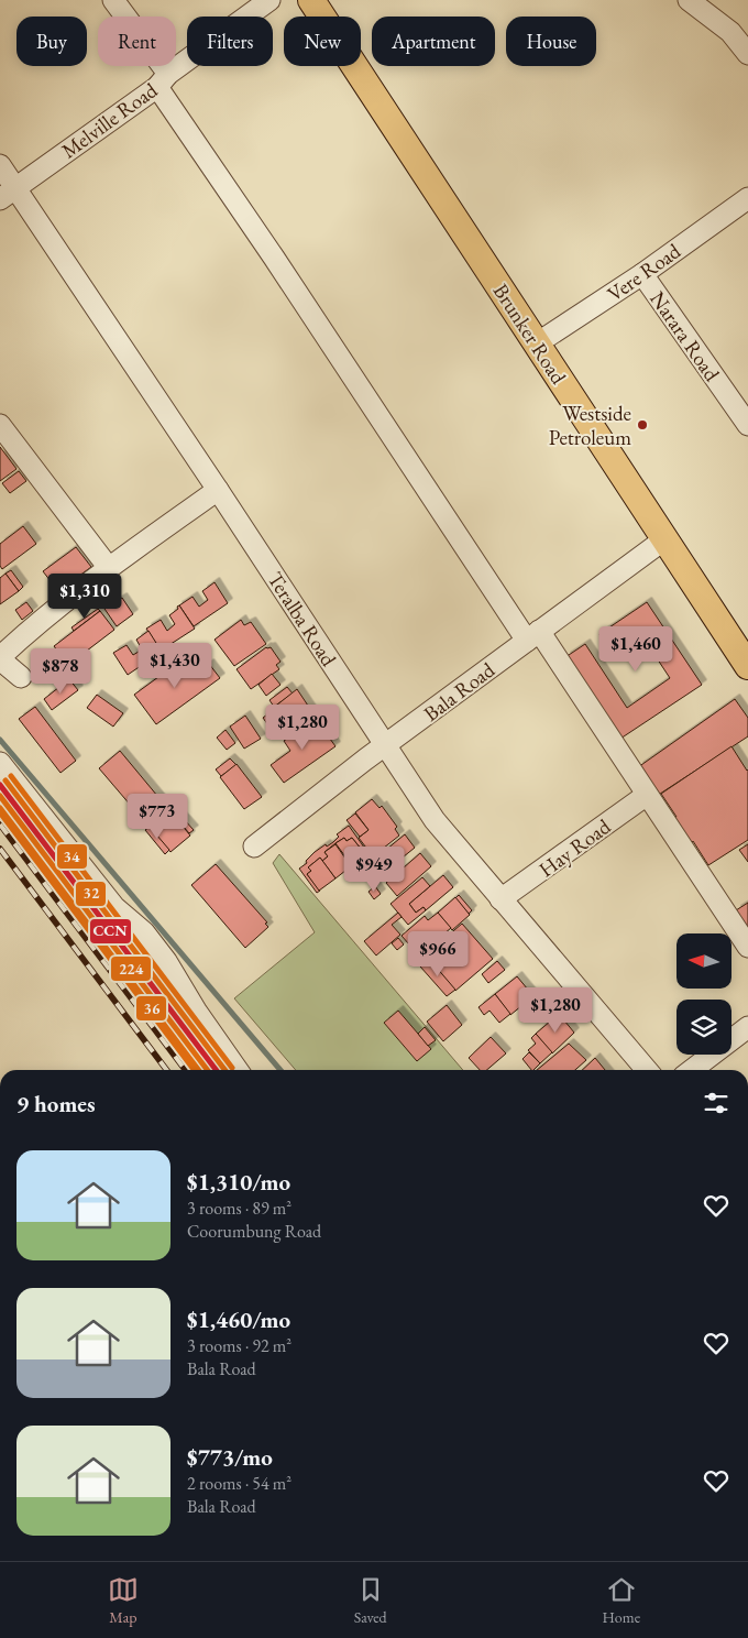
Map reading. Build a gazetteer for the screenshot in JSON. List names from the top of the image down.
{
  "streets": {
    "main road": ["Brunker Road"],
    "street": [
      "Melville Road",
      "Vere Road",
      "Narara Road",
      "Teralba Road",
      "Bala Road",
      "Hay Road"
    ]
  },
  "crossings": [
    ["Melville Road", "Teralba Road"],
    ["Vere Road", "Brunker Road"],
    ["Vere Road", "Narara Road"],
    ["Brunker Road", "Bala Road"],
    ["Teralba Road", "Bala Road"],
    ["Teralba Road", "Hay Road"]
  ],
  "places": ["Westside Petroleum"],
  "lines": [
    "transit line 34",
    "transit line 32",
    "transit line CCN",
    "transit line 224",
    "transit line 36"
  ],
  "north": "left",
  "page": {
    "chip": [
      "Buy",
      "Rent",
      "Filters",
      "New",
      "Apartment",
      "House"
    ],
    "price": [
      "$1,310",
      "$1,460",
      "$1,430",
      "$878",
      "$1,280",
      "$773",
      "$949",
      "$966",
      "$1,280"
    ],
    "heading": "9 homes",
    "list": [
      {
        "name": "$1,310/mo",
        "note": "3 rooms · 89 m² · Coorumbung Road"
      },
      {
        "name": "$1,460/mo",
        "note": "3 rooms · 92 m² · Bala Road"
      },
      {
        "name": "$773/mo",
        "note": "2 rooms · 54 m² · Bala Road"
      }
    ],
    "tabs": ["Map", "Saved", "Home"]
  }
}
